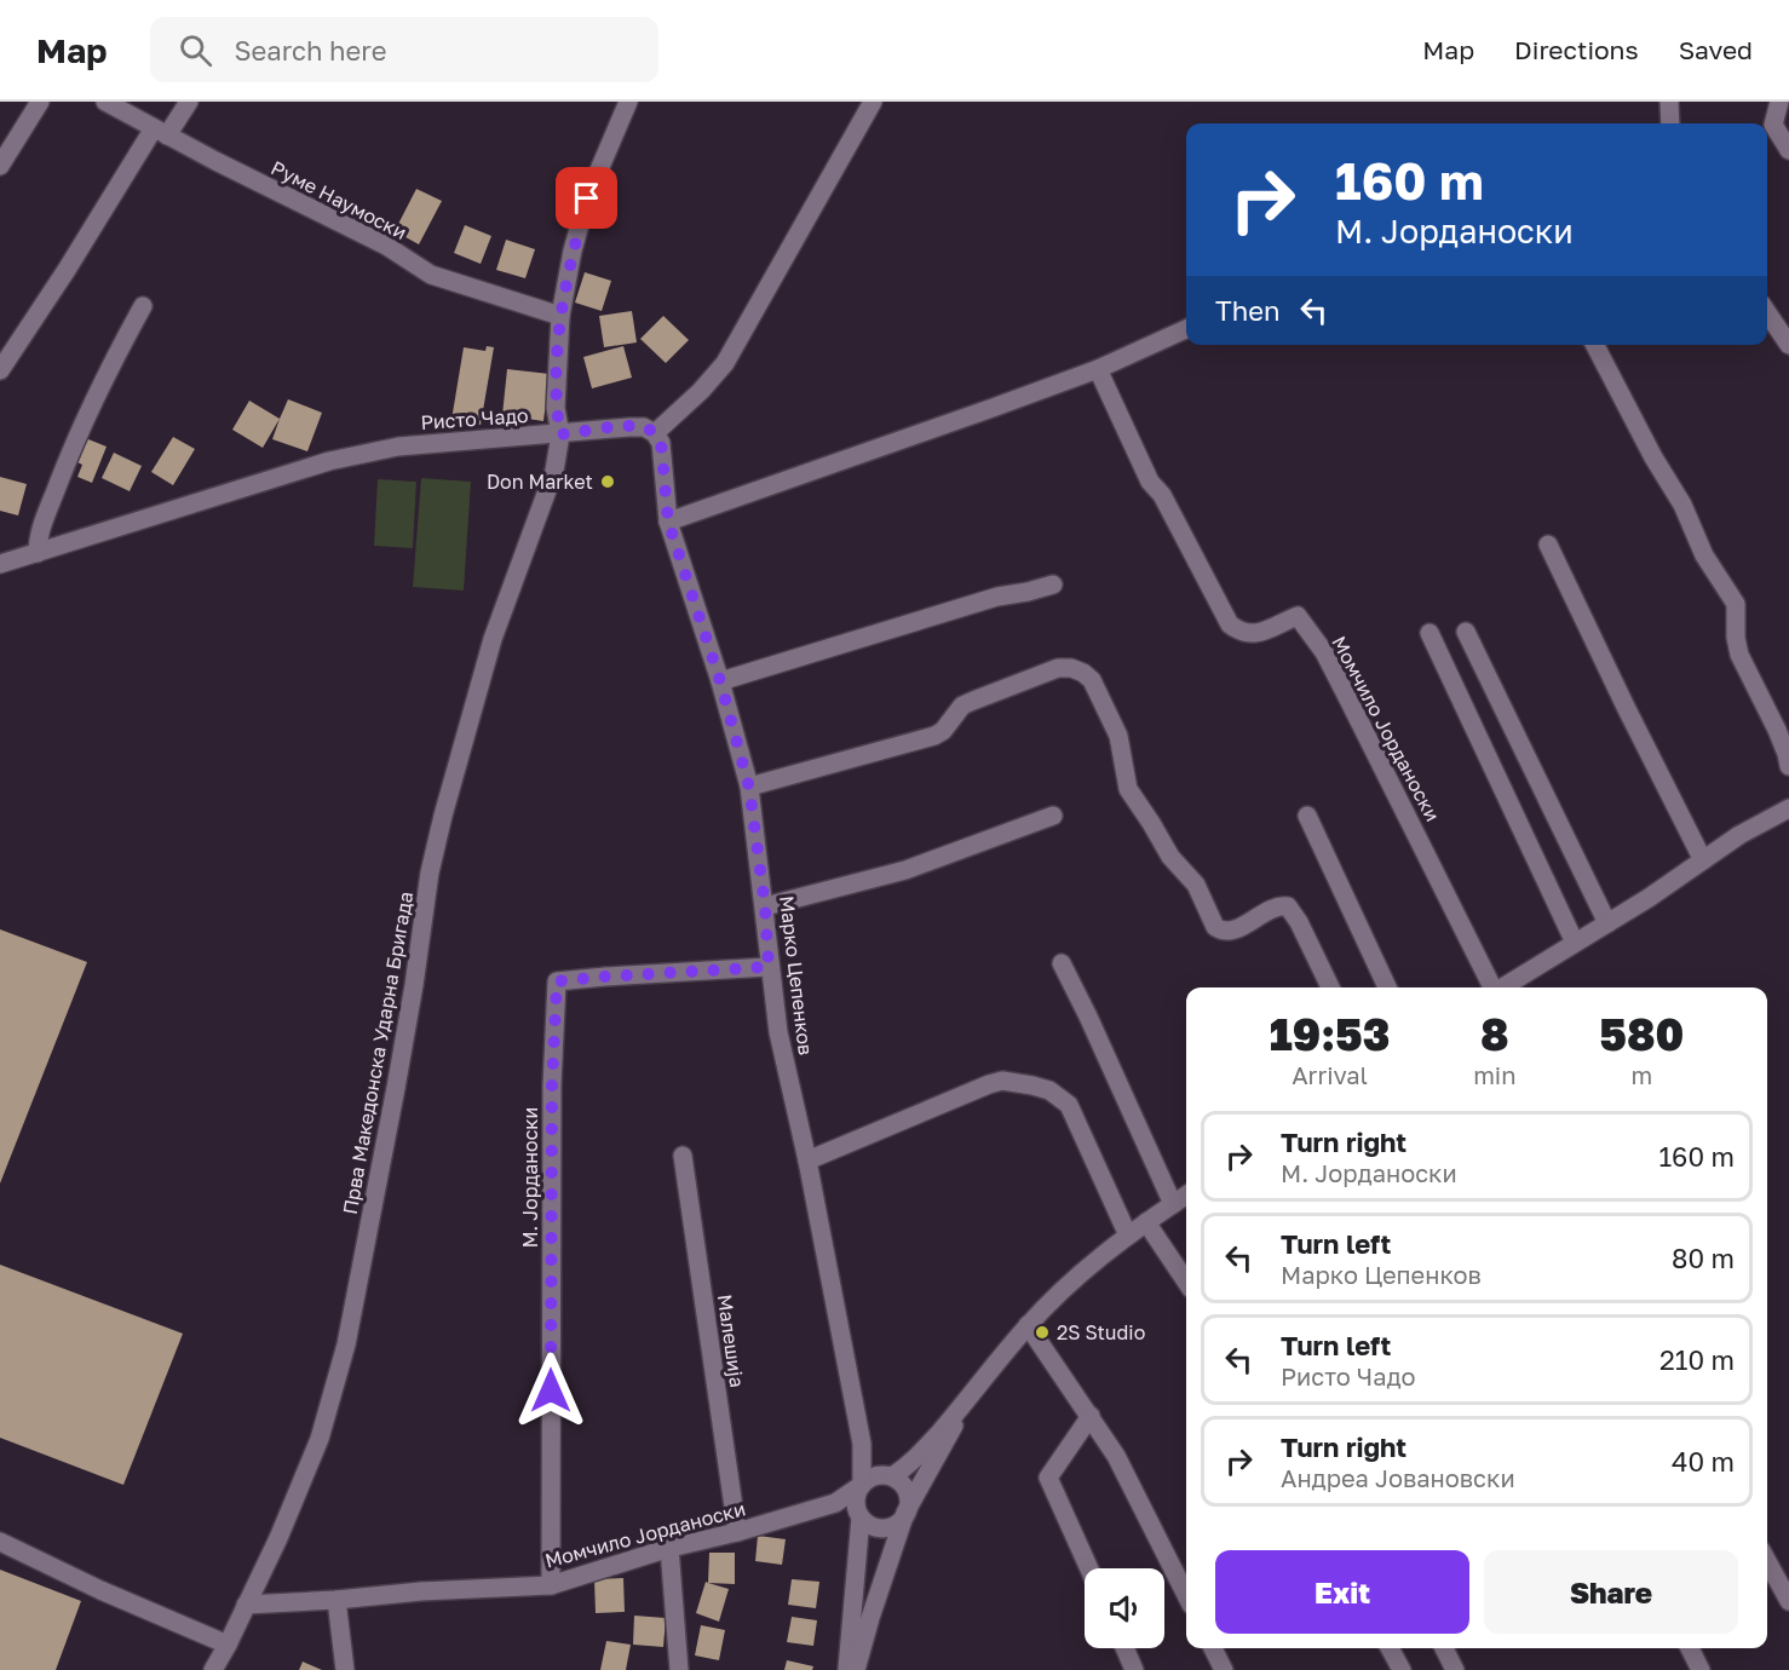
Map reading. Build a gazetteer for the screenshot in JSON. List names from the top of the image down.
{
  "streets": {
    "street": [
      "Руме Наумоски",
      "Ристо Чадо",
      "Момчило Јорданоски",
      "Марко Цепенков",
      "Прва Македонска Ударна Бригада",
      "М. Јорданоски",
      "Малешија"
    ]
  },
  "crossings": [
    ["Руме Наумоски", "Прва Македонска Ударна Бригада"],
    ["Ристо Чадо", "Марко Цепенков"],
    ["Ристо Чадо", "Прва Македонска Ударна Бригада"],
    ["Момчило Јорданоски", "Прва Македонска Ударна Бригада"],
    ["Момчило Јорданоски", "М. Јорданоски"],
    ["Момчило Јорданоски", "Малешија"],
    ["Марко Цепенков", "М. Јорданоски"]
  ],
  "places": ["Don Market", "2S Studio"],
  "page": {
    "header": "Map",
    "search": "Search here",
    "nav": ["Map", "Directions", "Saved"],
    "turn": ["160 m", "М. Јорданоски"],
    "then": "Then",
    "eta": [
      "19:53",
      "Arrival",
      "8",
      "min",
      "580",
      "m"
    ],
    "list": [
      {
        "name": "Turn right",
        "note": "М. Јорданоски",
        "value": "160 m"
      },
      {
        "name": "Turn left",
        "note": "Марко Цепенков",
        "value": "80 m"
      },
      {
        "name": "Turn left",
        "note": "Ристо Чадо",
        "value": "210 m"
      },
      {
        "name": "Turn right",
        "note": "Андреа Јовановски",
        "value": "40 m"
      }
    ],
    "buttons": ["Exit", "Share"]
  }
}
